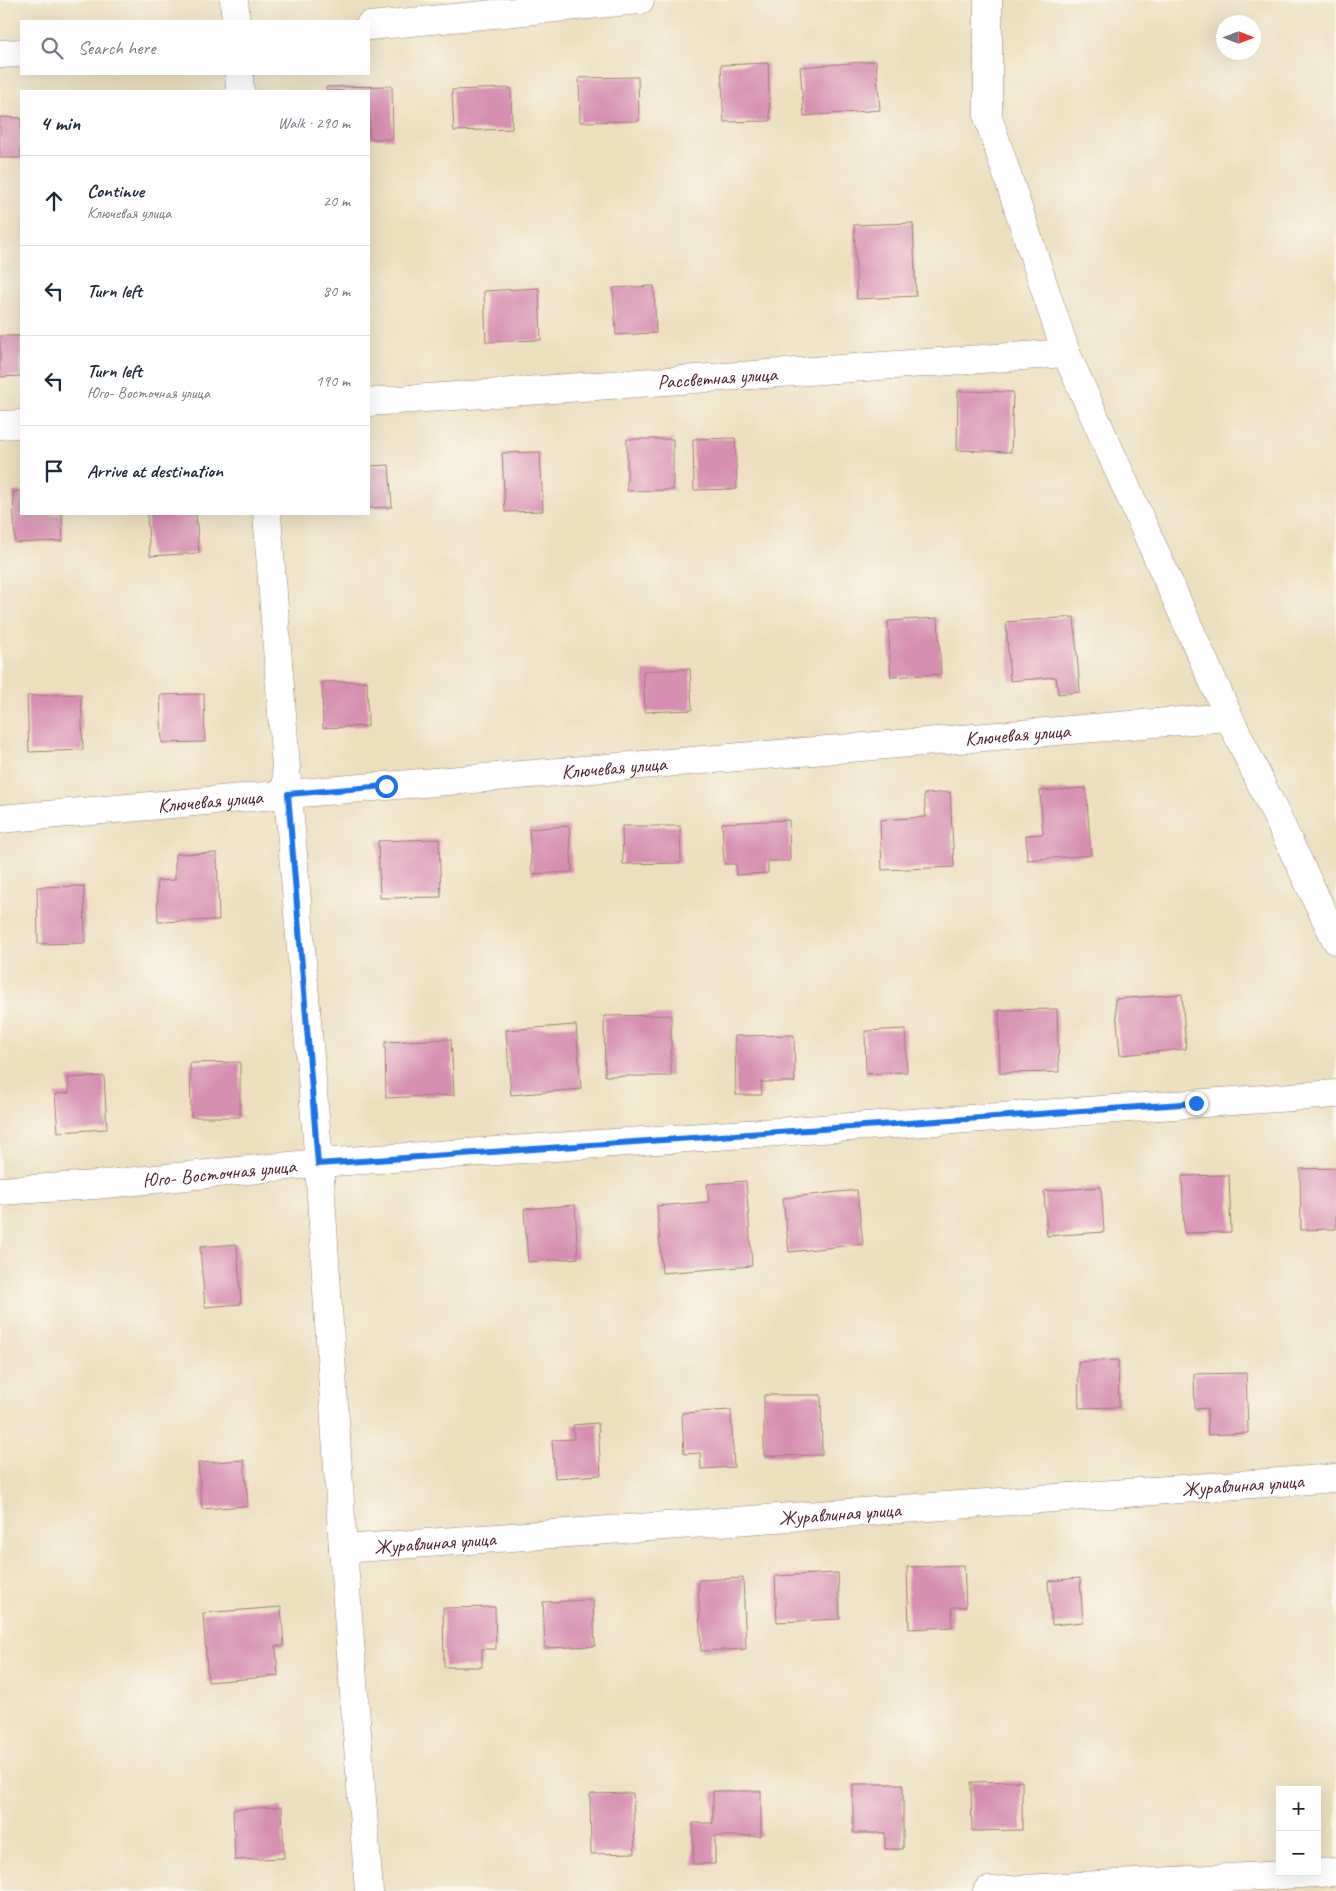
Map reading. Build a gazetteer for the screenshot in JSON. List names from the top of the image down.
{
  "streets": {
    "street": [
      "Рассветная улица",
      "Ключевая улица",
      "Юго- Восточная улица",
      "Журавлиная улица"
    ]
  },
  "north": "right",
  "page": {
    "search": "Search here",
    "heading": ["4 min", "Walk · 290 m"],
    "list": [
      ["Continue", "Ключевая улица", "20 m"],
      ["Turn left", "80 m"],
      ["Turn left", "Юго- Восточная улица", "190 m"],
      "Arrive at destination"
    ],
    "map_buttons": ["+", "−"]
  }
}
